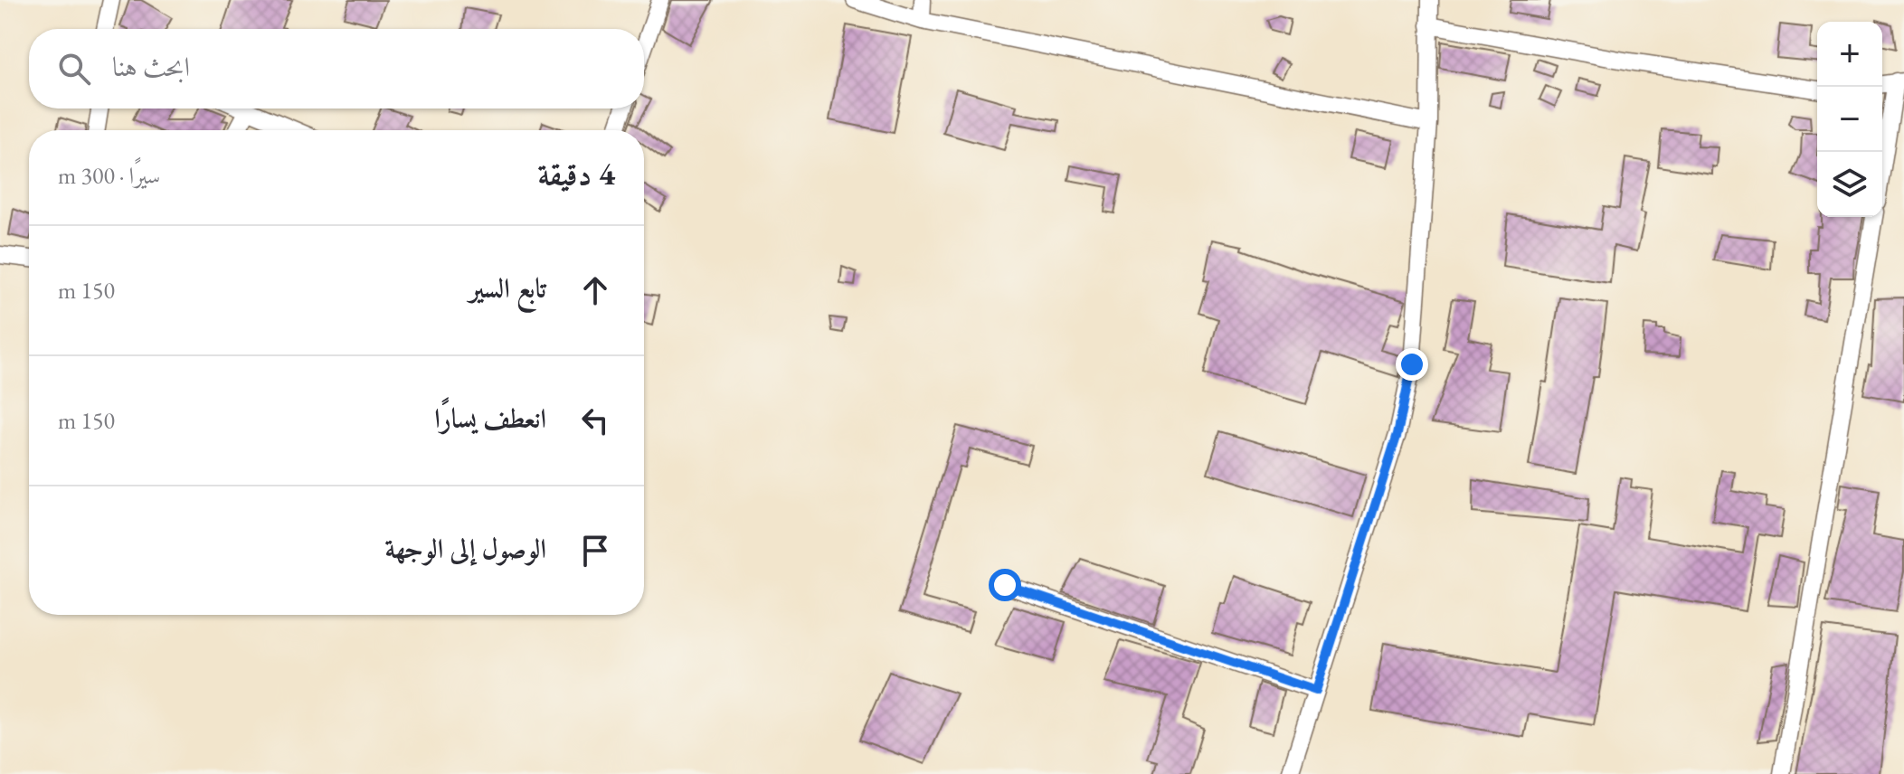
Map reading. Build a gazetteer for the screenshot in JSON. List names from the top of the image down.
{
  "page": {
    "map_buttons": ["+", "−"],
    "search": "ابحث هنا",
    "heading": ["4 دقيقة", "سيرًا · 300 m"],
    "list": [
      ["تابع السير", "150 m"],
      ["انعطف يسارًا", "150 m"],
      "الوصول إلى الوجهة"
    ]
  }
}
